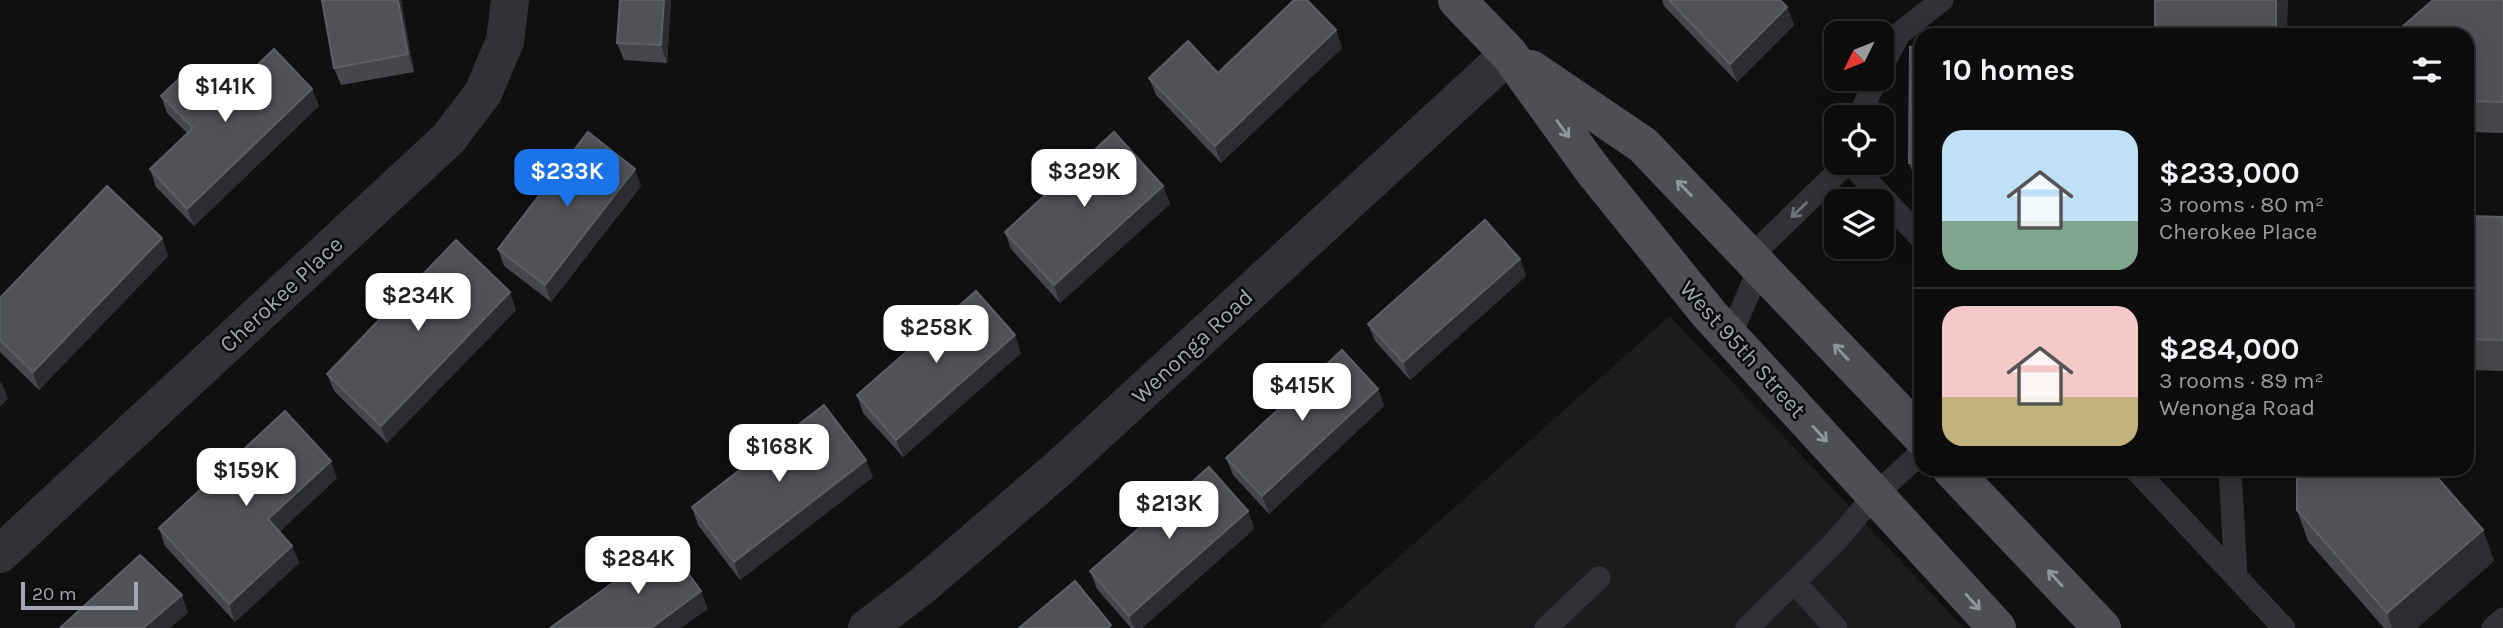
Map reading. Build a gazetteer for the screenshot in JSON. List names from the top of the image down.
{
  "streets": {
    "main road": ["West 95th Street"],
    "street": ["Cherokee Place", "Wenonga Road"]
  },
  "crossings": [
    ["Wenonga Road", "West 95th Street"]
  ],
  "scale_bar": "20 m",
  "north": "bottom left",
  "page": {
    "heading": "10 homes",
    "price": [
      "$141K",
      "$233K",
      "$329K",
      "$234K",
      "$258K",
      "$415K",
      "$168K",
      "$159K",
      "$213K",
      "$284K"
    ],
    "list": [
      {
        "name": "$233,000",
        "note": "3 rooms · 80 m² · Cherokee Place"
      },
      {
        "name": "$284,000",
        "note": "3 rooms · 89 m² · Wenonga Road"
      }
    ],
    "scale": "20 m"
  }
}
